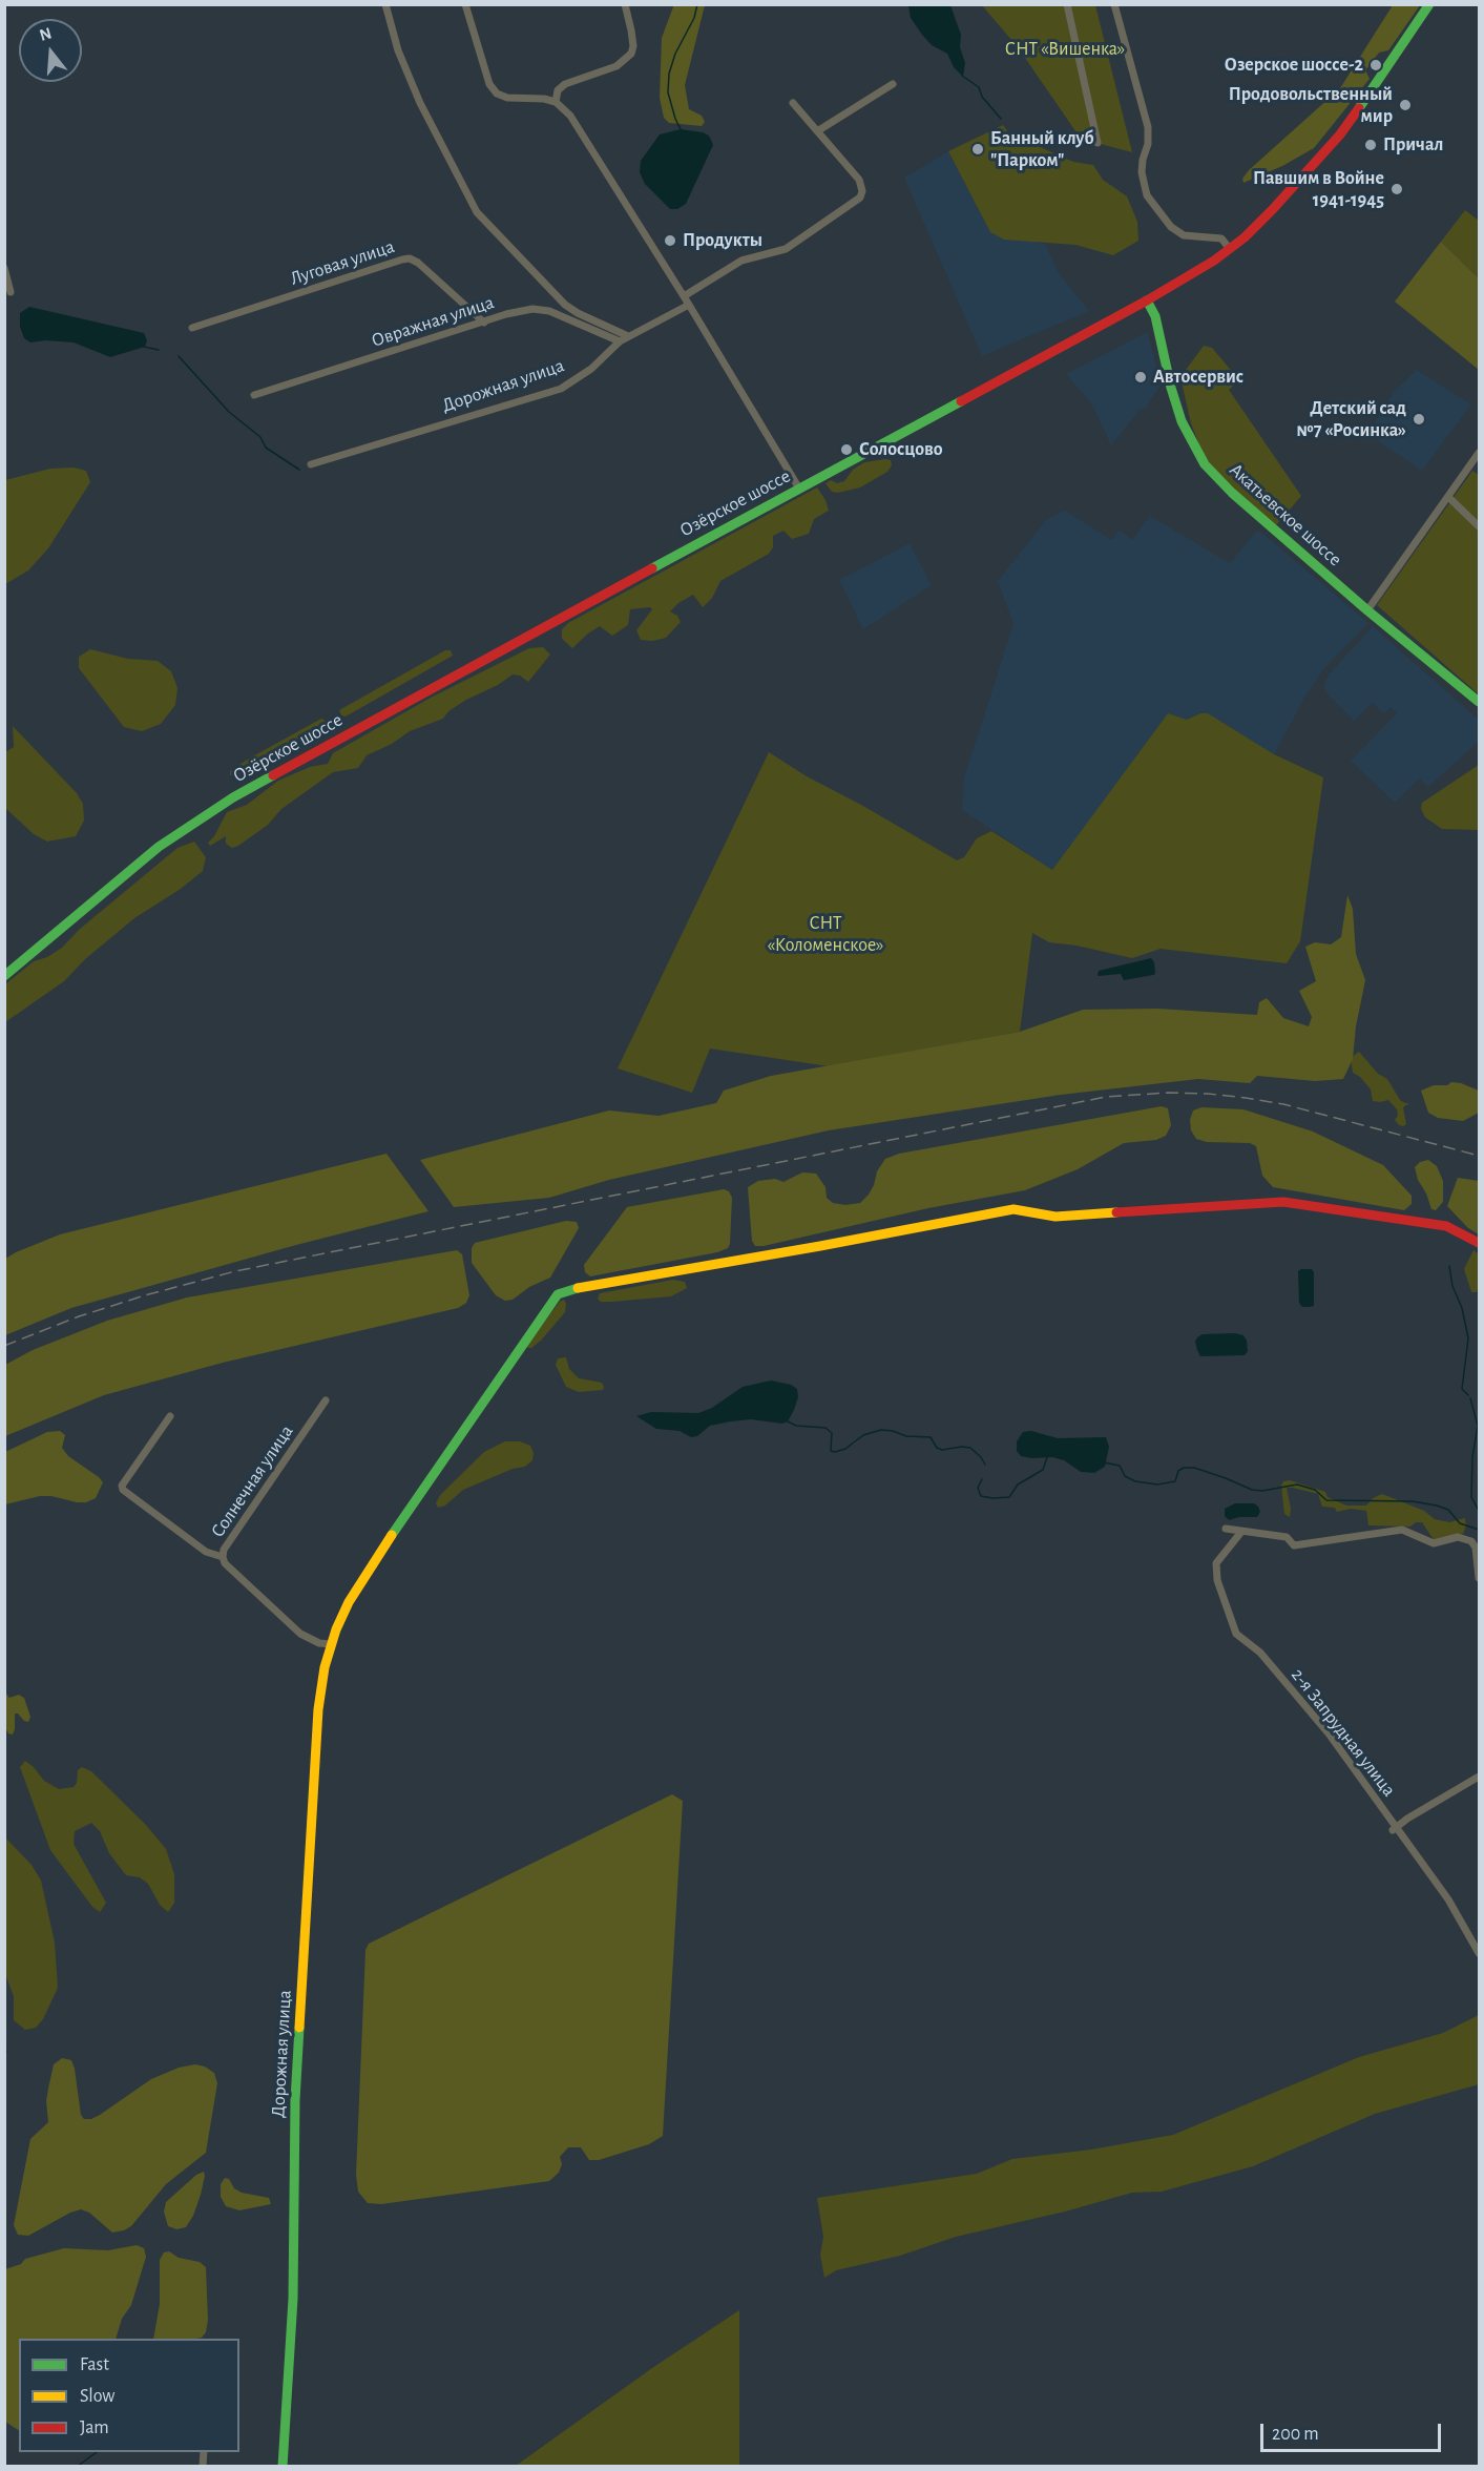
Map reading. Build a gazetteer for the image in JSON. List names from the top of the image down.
{
  "streets": {
    "main road": ["Дорожная улица", "Озёрское шоссе", "Акатьевское шоссе"],
    "street": [
      "Луговая улица",
      "Овражная улица",
      "Солнечная улица",
      "2-я Запрудная улица"
    ]
  },
  "crossings": [
    ["Луговая улица", "Овражная улица"],
    ["Овражная улица", "Дорожная улица"],
    ["Дорожная улица", "Солнечная улица"],
    ["Озёрское шоссе", "Акатьевское шоссе"]
  ],
  "parks": ["СНТ «Вишенка»", "СНТ «Коломенское»"],
  "places": [
    "Озерское шоссе-2",
    "Продовольственный мир",
    "Причал",
    "Банный клуб \"Парком\"",
    "Павшим в Войне 1941-1945",
    "Продукты",
    "Автосервис",
    "Детский сад №7 «Росинка»",
    "Солосцово"
  ],
  "legend": ["Fast", "Slow", "Jam"],
  "scale_bar": "200 m",
  "north": "top"
}
